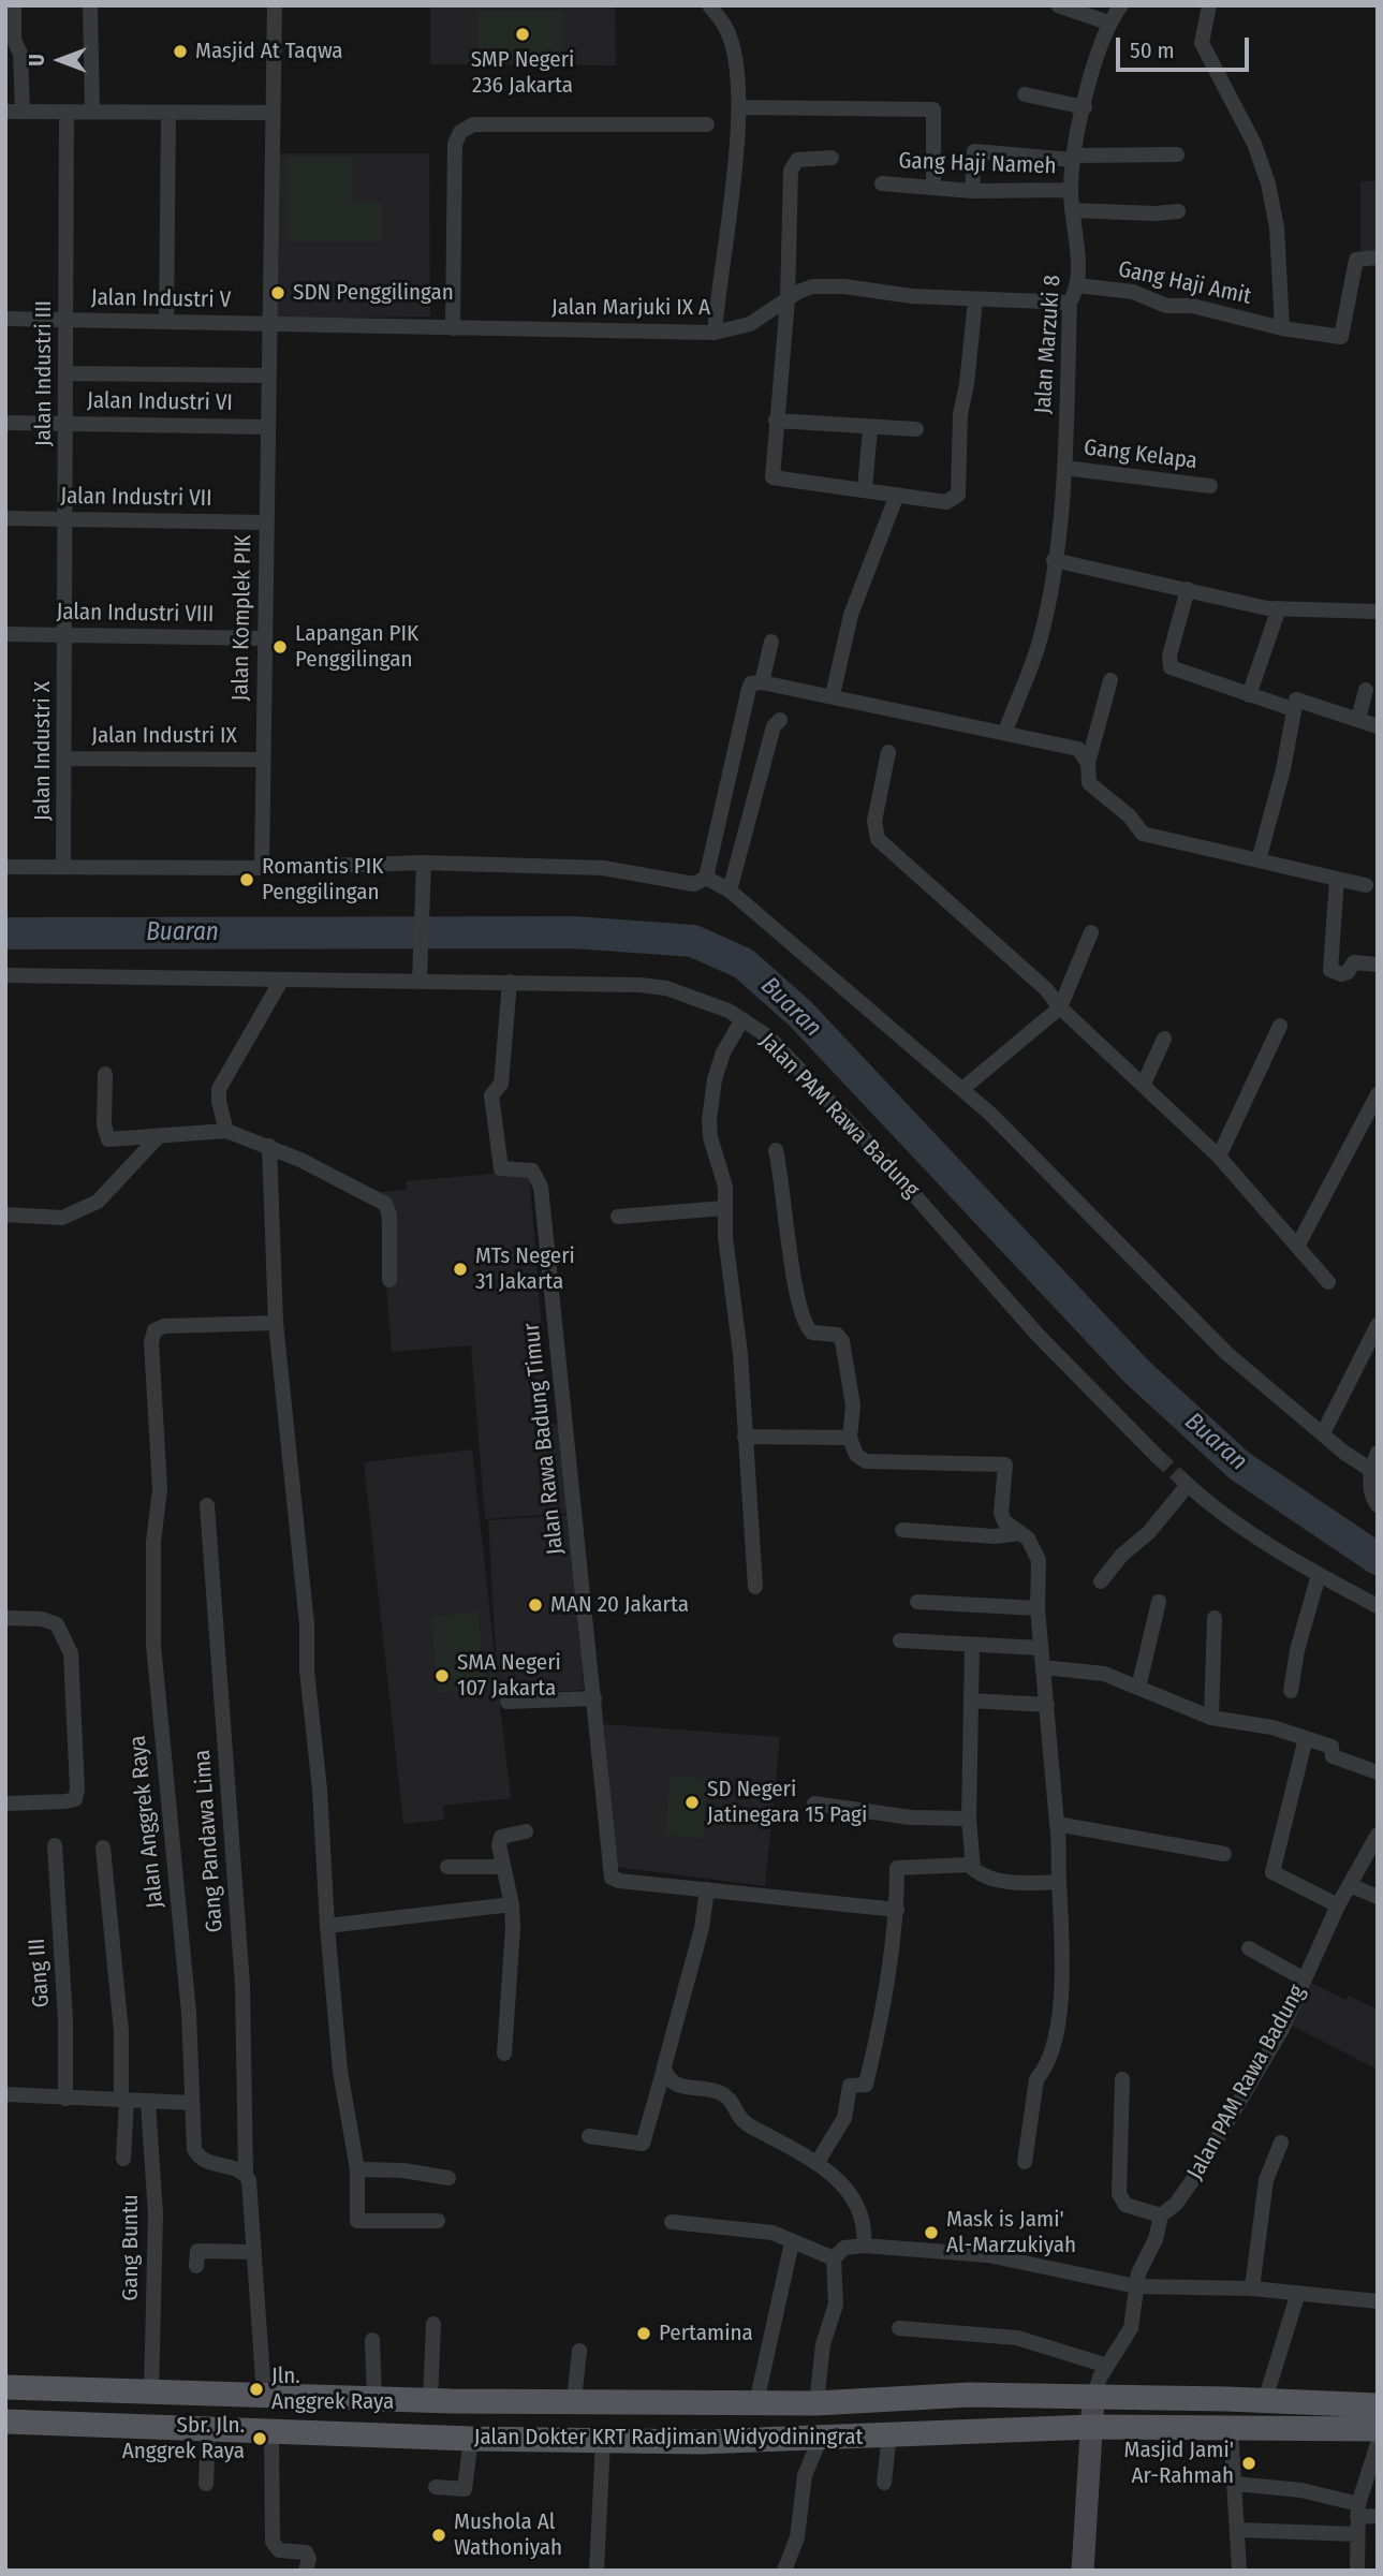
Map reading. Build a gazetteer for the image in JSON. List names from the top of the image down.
{
  "streets": {
    "main road": ["Jalan Dokter KRT Radjiman Widyodiningrat"],
    "street": [
      "Gang Haji Nameh",
      "Gang Haji Amit",
      "Jalan Industri V",
      "Jalan Marjuki IX A",
      "Jalan Marzuki 8",
      "Jalan Industri III",
      "Jalan Industri VI",
      "Gang Kelapa",
      "Jalan Industri VII",
      "Jalan Industri VIII",
      "Jalan Komplek PIK",
      "Jalan Industri IX",
      "Jalan Industri X",
      "Jalan PAM Rawa Badung",
      "Jalan Rawa Badung Timur",
      "Jalan Anggrek Raya",
      "Gang Pandawa Lima",
      "Gang III",
      "Gang Buntu"
    ]
  },
  "crossings": [
    ["Gang Haji Nameh", "Jalan Marzuki 8"],
    ["Gang Haji Amit", "Jalan Marzuki 8"],
    ["Jalan Industri V", "Jalan Marjuki IX A"],
    ["Jalan Industri V", "Jalan Industri III"],
    ["Jalan Industri V", "Jalan Komplek PIK"],
    ["Jalan Marjuki IX A", "Jalan Marzuki 8"],
    ["Jalan Marjuki IX A", "Jalan Komplek PIK"],
    ["Jalan Marzuki 8", "Gang Kelapa"],
    ["Jalan Industri III", "Jalan Industri VI"],
    ["Jalan Industri III", "Jalan Industri VII"],
    ["Jalan Industri III", "Jalan Industri VIII"],
    ["Jalan Industri III", "Jalan Industri X"],
    ["Jalan Industri VI", "Jalan Komplek PIK"],
    ["Jalan Industri VII", "Jalan Komplek PIK"],
    ["Jalan Industri VIII", "Jalan Komplek PIK"],
    ["Jalan Industri VIII", "Jalan Industri X"],
    ["Jalan Komplek PIK", "Jalan Industri IX"],
    ["Jalan Industri IX", "Jalan Industri X"],
    ["Jalan PAM Rawa Badung", "Jalan Rawa Badung Timur"],
    ["Jalan PAM Rawa Badung", "Jalan Dokter KRT Radjiman Widyodiningrat"],
    ["Jalan Anggrek Raya", "Gang Pandawa Lima"],
    ["Gang Buntu", "Jalan Dokter KRT Radjiman Widyodiningrat"]
  ],
  "water": ["Buaran"],
  "places": [
    "SMP Negeri 236 Jakarta",
    "Masjid At Taqwa",
    "SDN Penggilingan",
    "Lapangan PIK Penggilingan",
    "Romantis PIK Penggilingan",
    "MTs Negeri 31 Jakarta",
    "MAN 20 Jakarta",
    "SMA Negeri 107 Jakarta",
    "SD Negeri Jatinegara 15 Pagi",
    "Mask is Jami' Al-Marzukiyah",
    "Pertamina",
    "Jln. Anggrek Raya",
    "Sbr. Jln. Anggrek Raya",
    "Masjid Jami' Ar-Rahmah",
    "Mushola Al Wathoniyah"
  ],
  "scale_bar": "50 m",
  "north": "left"
}
